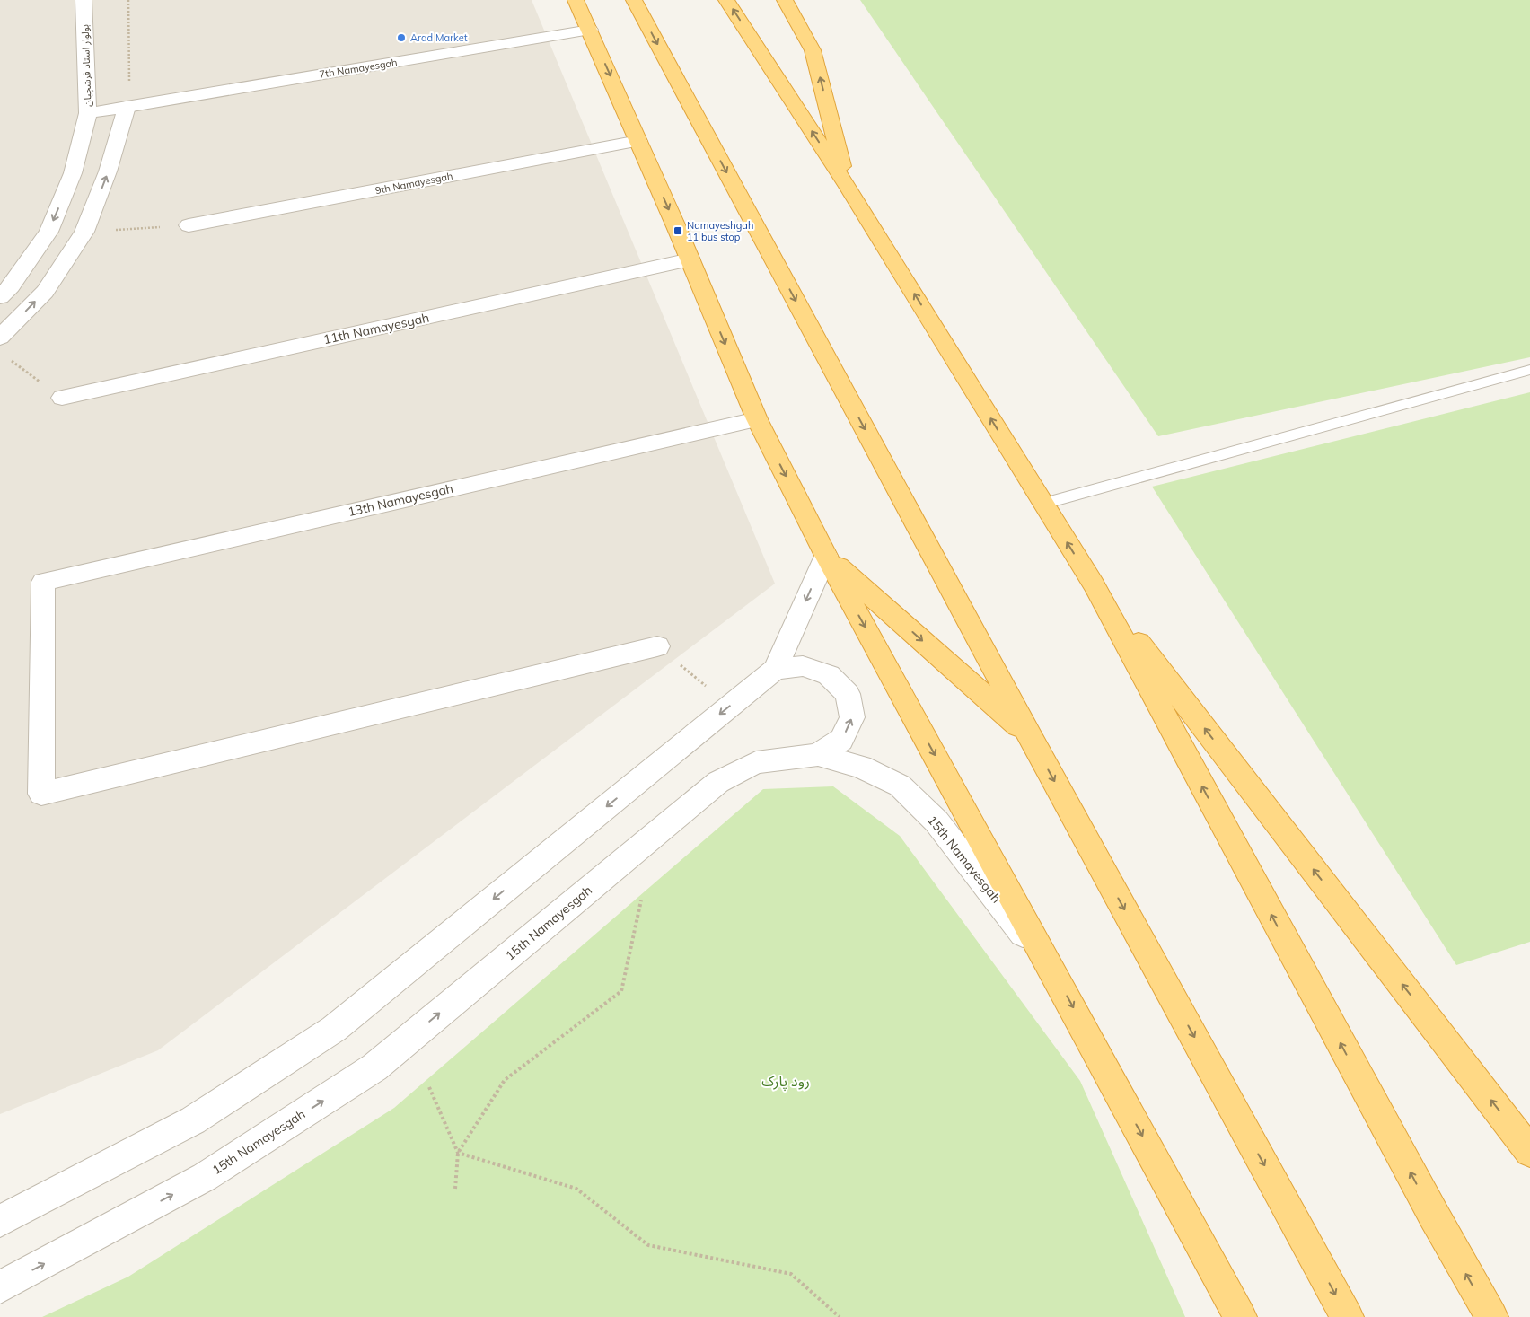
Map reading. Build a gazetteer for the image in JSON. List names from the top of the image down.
{
  "streets": {
    "street": [
      "بولوار استاد فرشچیان",
      "7th Namayesgah",
      "9th Namayesgah",
      "11th Namayesgah",
      "13th Namayesgah",
      "15th Namayesgah"
    ]
  },
  "crossings": [
    ["بولوار استاد فرشچیان", "7th Namayesgah"]
  ],
  "parks": ["رود پارک"],
  "places": {
    "other": ["Arad Market"],
    "transit": ["Namayeshgah 11 bus stop"]
  }
}
